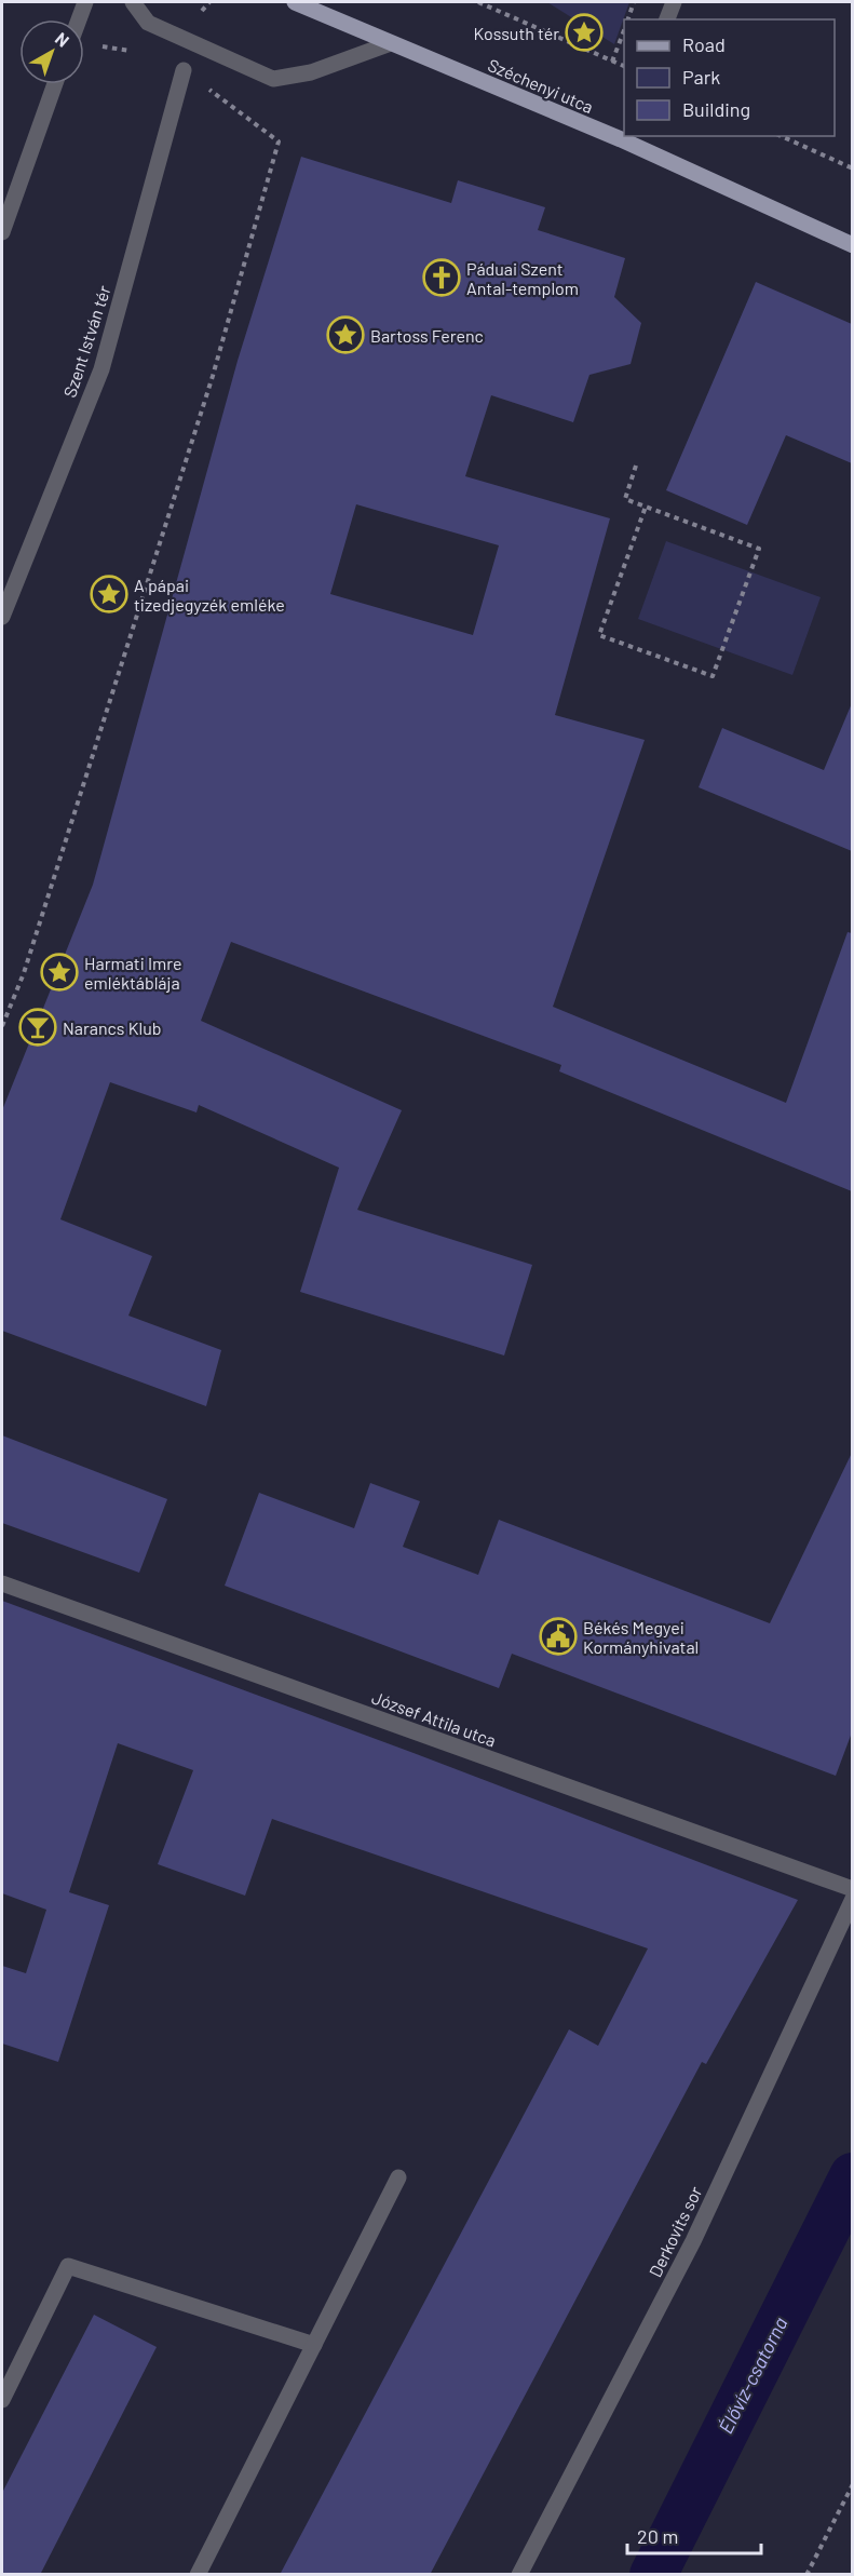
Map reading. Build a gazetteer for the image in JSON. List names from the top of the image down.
{
  "streets": {
    "main road": ["Széchenyi utca"],
    "street": ["Szent István tér", "József Attila utca", "Derkovits sor"]
  },
  "water": ["Élővíz-csatorna"],
  "places": {
    "place": [
      "Kossuth tér",
      "Bartoss Ferenc",
      "A pápai tizedjegyzék emléke",
      "Harmati Imre emléktáblája"
    ],
    "church": ["Páduai Szent Antal-templom"],
    "bar": ["Narancs Klub"],
    "public building": ["Békés Megyei Kormányhivatal"]
  },
  "legend": ["Road", "Park", "Building"],
  "scale_bar": "20 m",
  "north": "top right"
}
